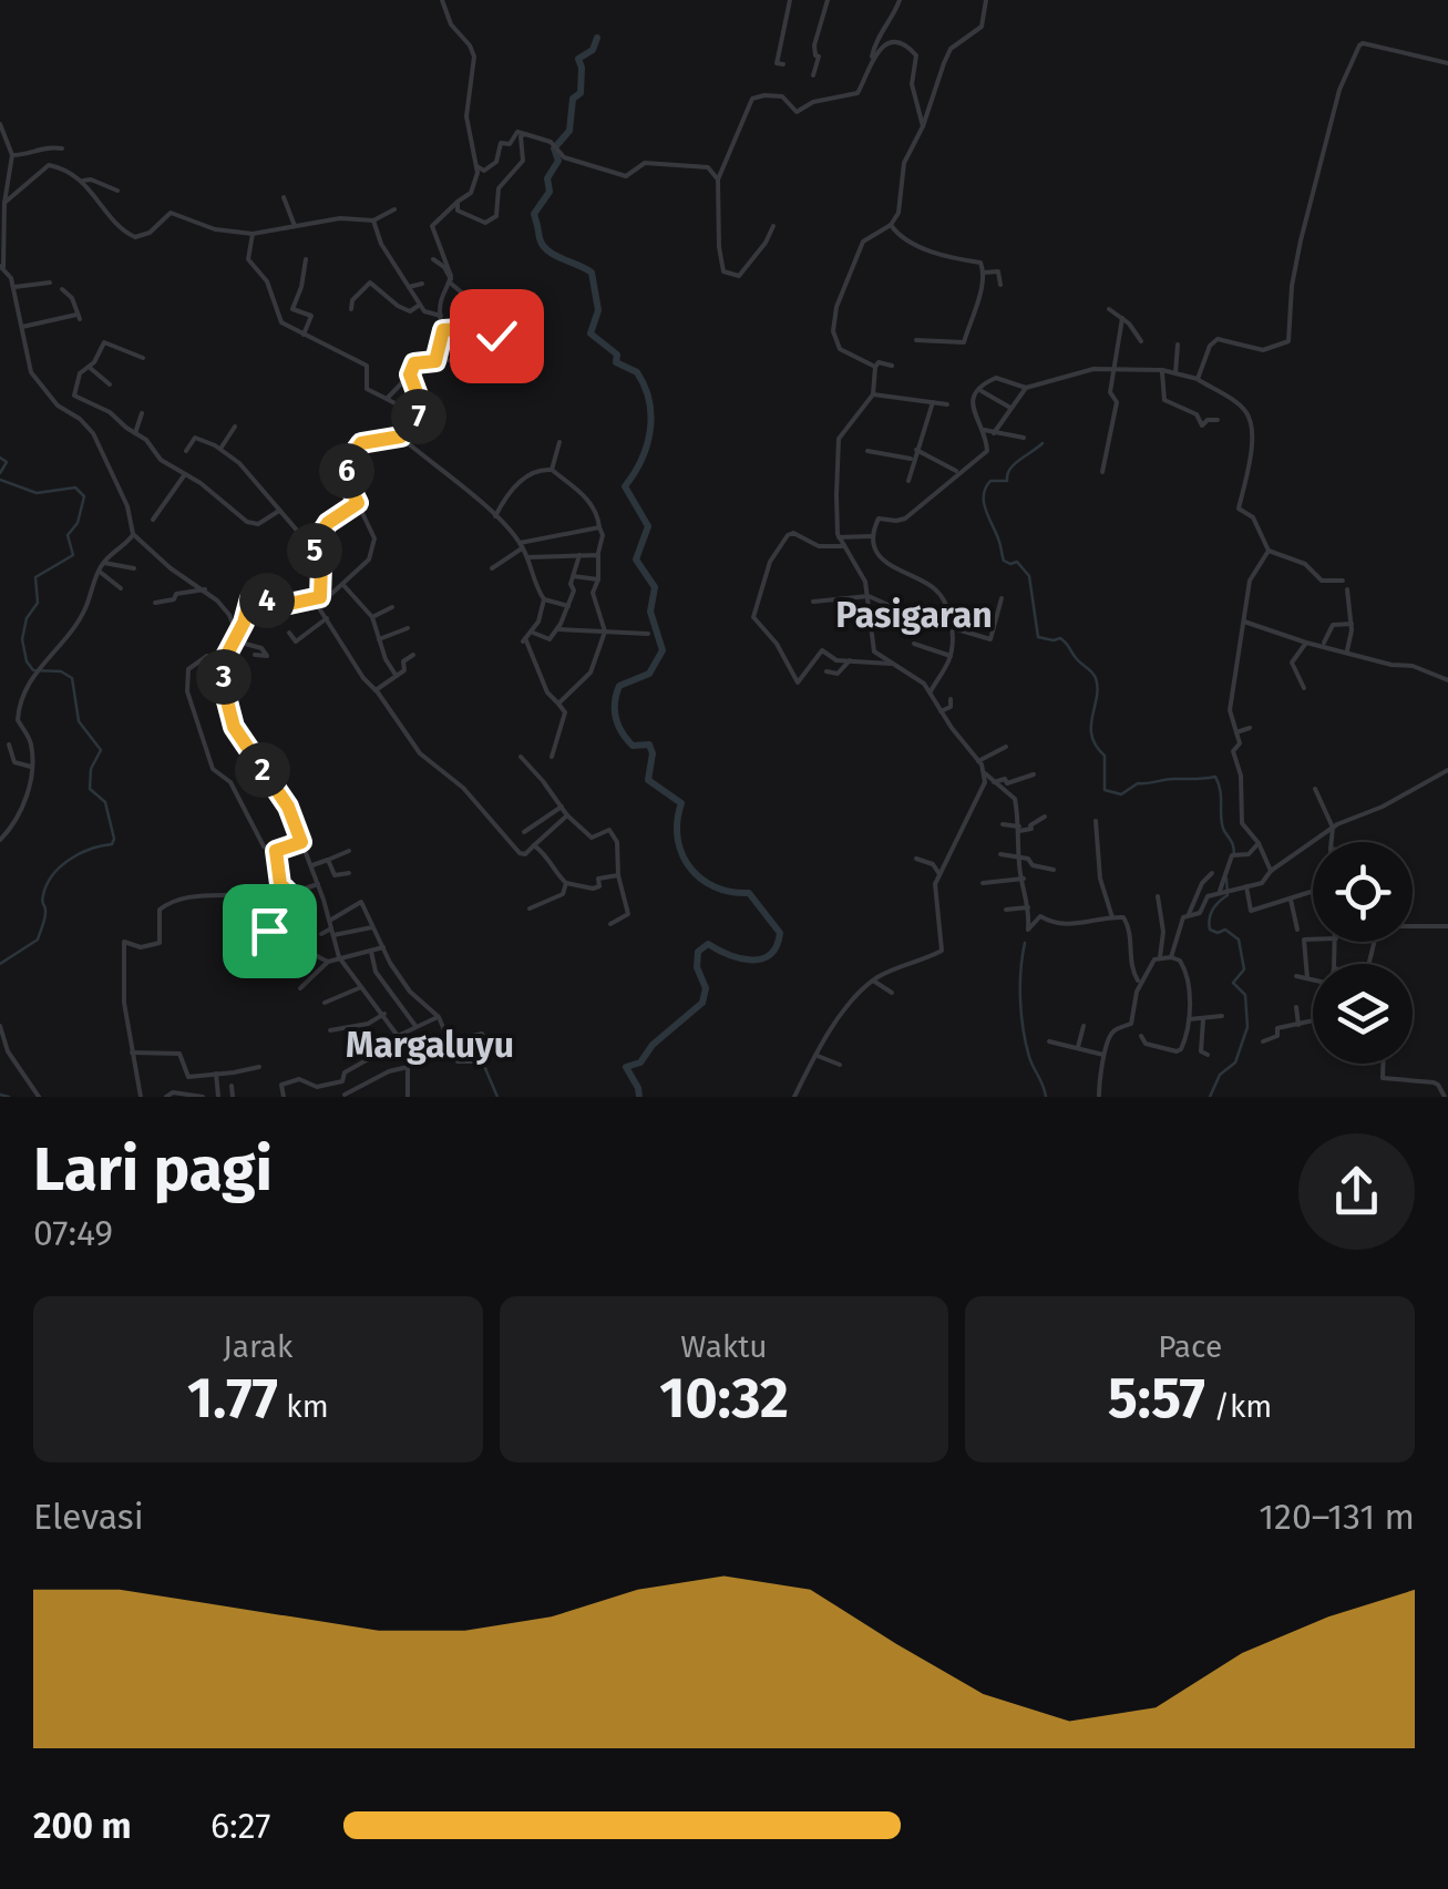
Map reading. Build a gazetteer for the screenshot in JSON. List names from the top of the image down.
{
  "districts": ["Pasigaran", "Margaluyu"],
  "page": {
    "pins": [
      "7",
      "6",
      "5",
      "4",
      "3",
      "2"
    ],
    "heading": ["Lari pagi", "07:49"],
    "stats": [
      ["Jarak", "1.77 km"],
      ["Waktu", "10:32"],
      ["Pace", "5:57 /km"]
    ],
    "chart": ["Elevasi", "120–131 m"],
    "list": [
      {
        "name": "200 m",
        "note": "6:27"
      }
    ]
  }
}
